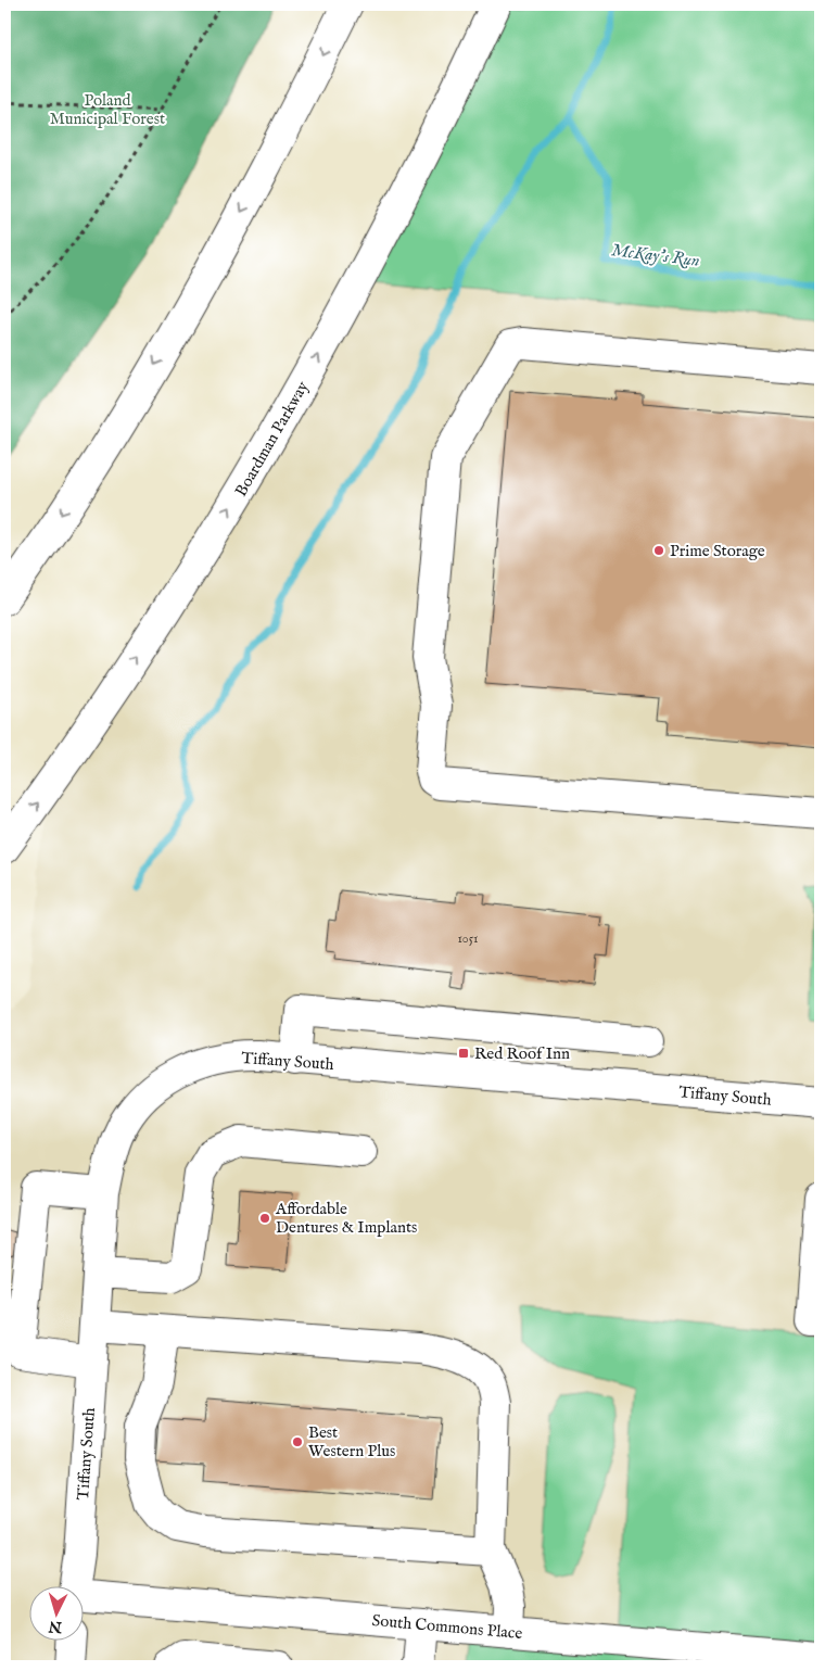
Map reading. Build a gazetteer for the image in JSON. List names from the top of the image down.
{
  "streets": {
    "main road": ["Boardman Parkway", "Tiffany South", "South Commons Place"]
  },
  "water": ["McKay's Run"],
  "parks": ["Poland Municipal Forest"],
  "places": {
    "other": ["Prime Storage", "Affordable Dentures & Implants", "Best Western Plus"],
    "transit": ["Red Roof Inn"]
  },
  "house_numbers": ["1051"],
  "north": "bottom"
}
